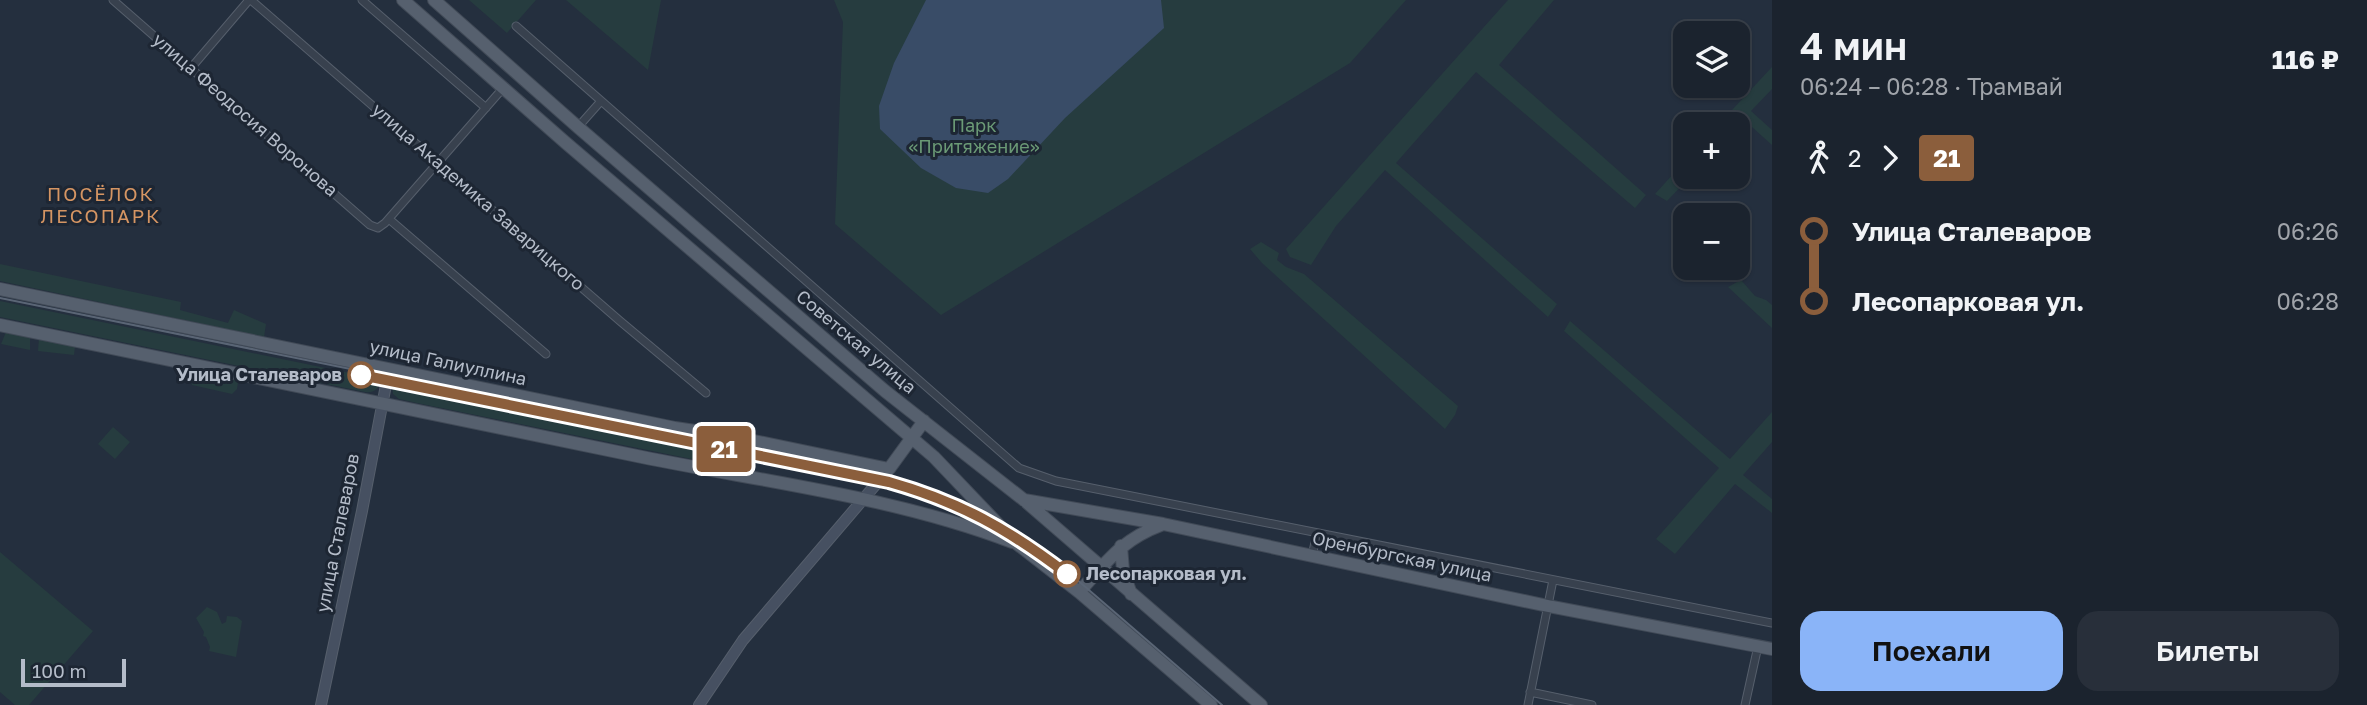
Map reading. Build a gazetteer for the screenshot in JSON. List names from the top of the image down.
{
  "streets": {
    "main road": [
      "Советская улица",
      "улица Галиуллина",
      "улица Сталеваров",
      "Оренбургская улица"
    ],
    "street": ["улица Феодосия Воронова", "улица Академика Заварицкого"]
  },
  "crossings": [
    ["Советская улица", "Оренбургская улица"],
    ["улица Галиуллина", "улица Сталеваров"]
  ],
  "districts": ["ПОСЁЛОК ЛЕСОПАРК"],
  "parks": ["Парк «Притяжение»"],
  "places": ["Улица Сталеваров", "Лесопарковая ул."],
  "lines": ["tram line 21"],
  "scale_bar": "100 m",
  "page": {
    "on_map": "21",
    "heading": ["4 мин", "06:24 – 06:28 · Трамвай", "116 ₽"],
    "map_buttons": ["+", "−"],
    "legs": ["2", "21"],
    "list": [
      {
        "name": "Улица Сталеваров",
        "value": "06:26"
      },
      {
        "name": "Лесопарковая ул.",
        "value": "06:28"
      }
    ],
    "buttons": ["Поехали", "Билеты"],
    "scale": "100 m"
  }
}
